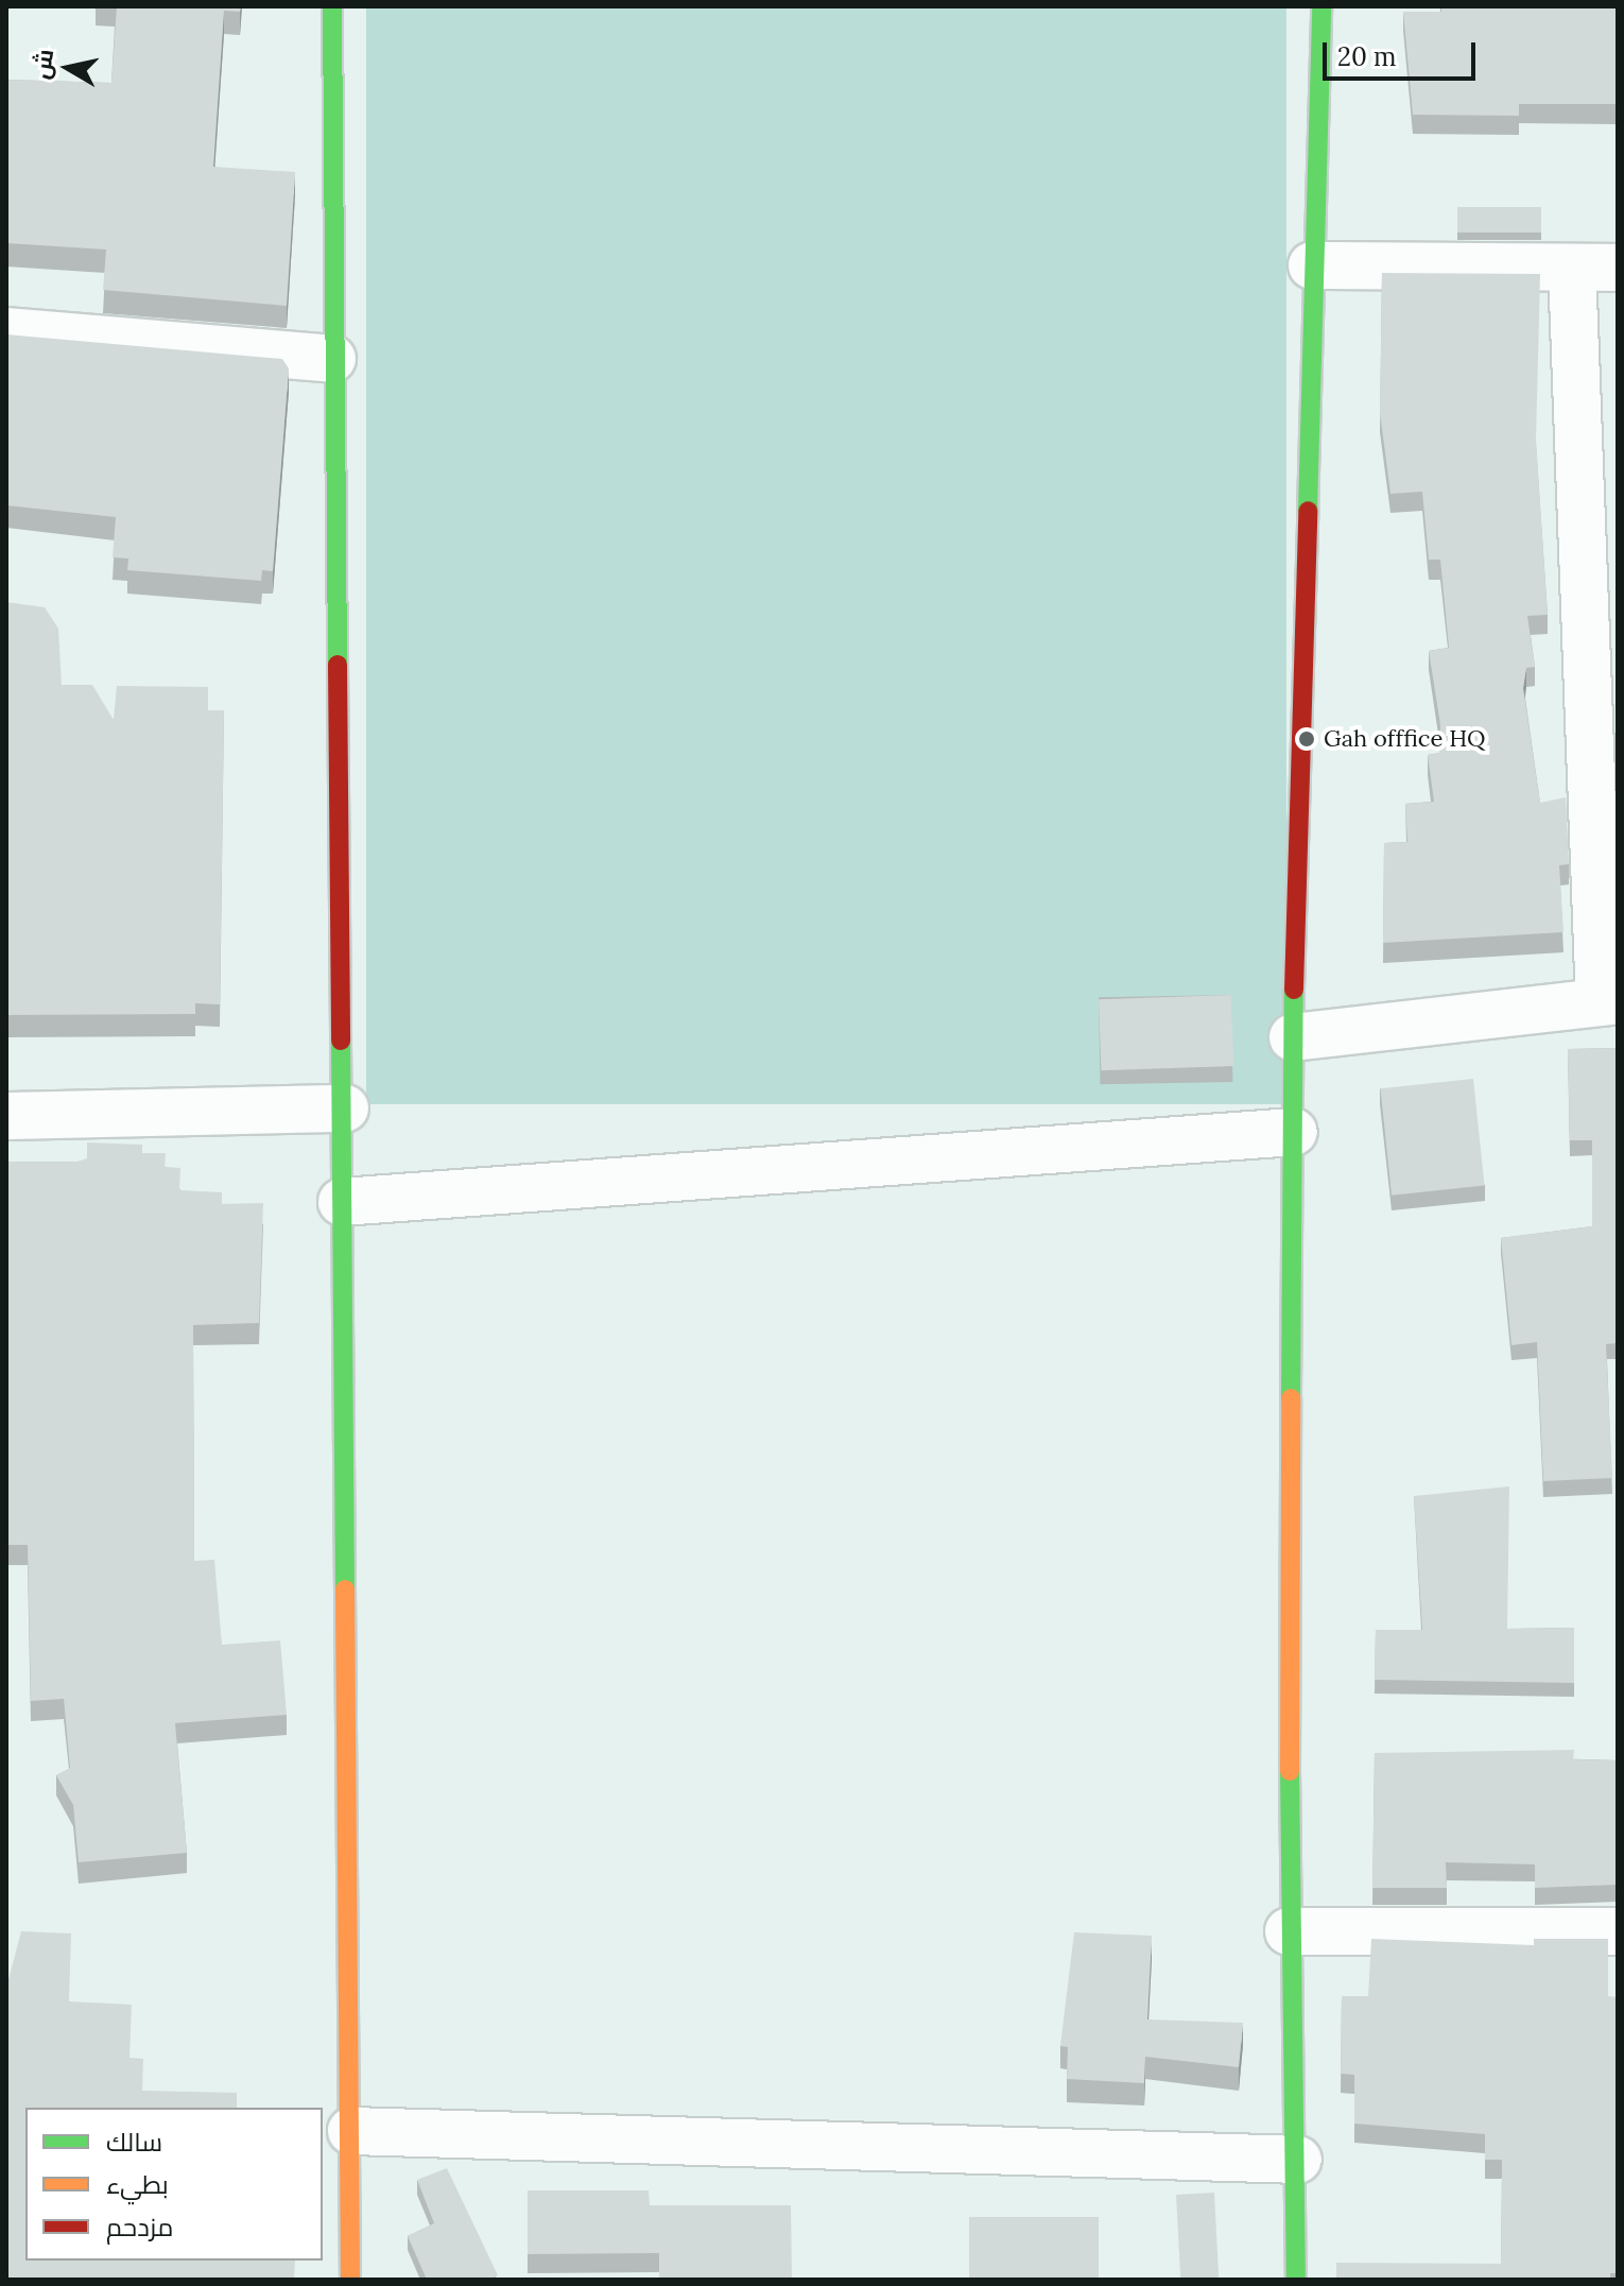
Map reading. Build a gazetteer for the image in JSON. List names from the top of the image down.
{
  "places": ["Gah offfice HQ"],
  "legend": ["سالك", "بطيء", "مزدحم"],
  "scale_bar": "20 m",
  "north": "left"
}
